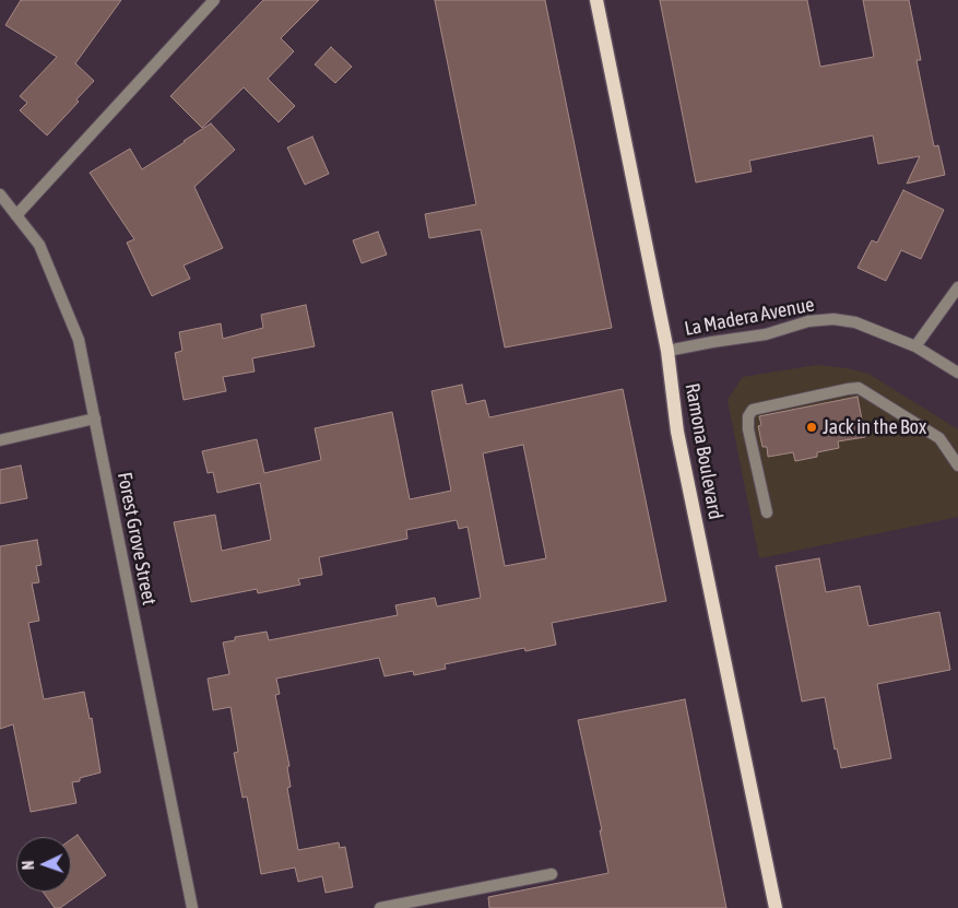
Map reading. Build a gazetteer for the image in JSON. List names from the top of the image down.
{
  "streets": {
    "main road": ["Ramona Boulevard"],
    "street": ["La Madera Avenue", "Forest Grove Street"]
  },
  "crossings": [
    ["La Madera Avenue", "Ramona Boulevard"]
  ],
  "places": ["Jack in the Box"],
  "north": "left"
}
